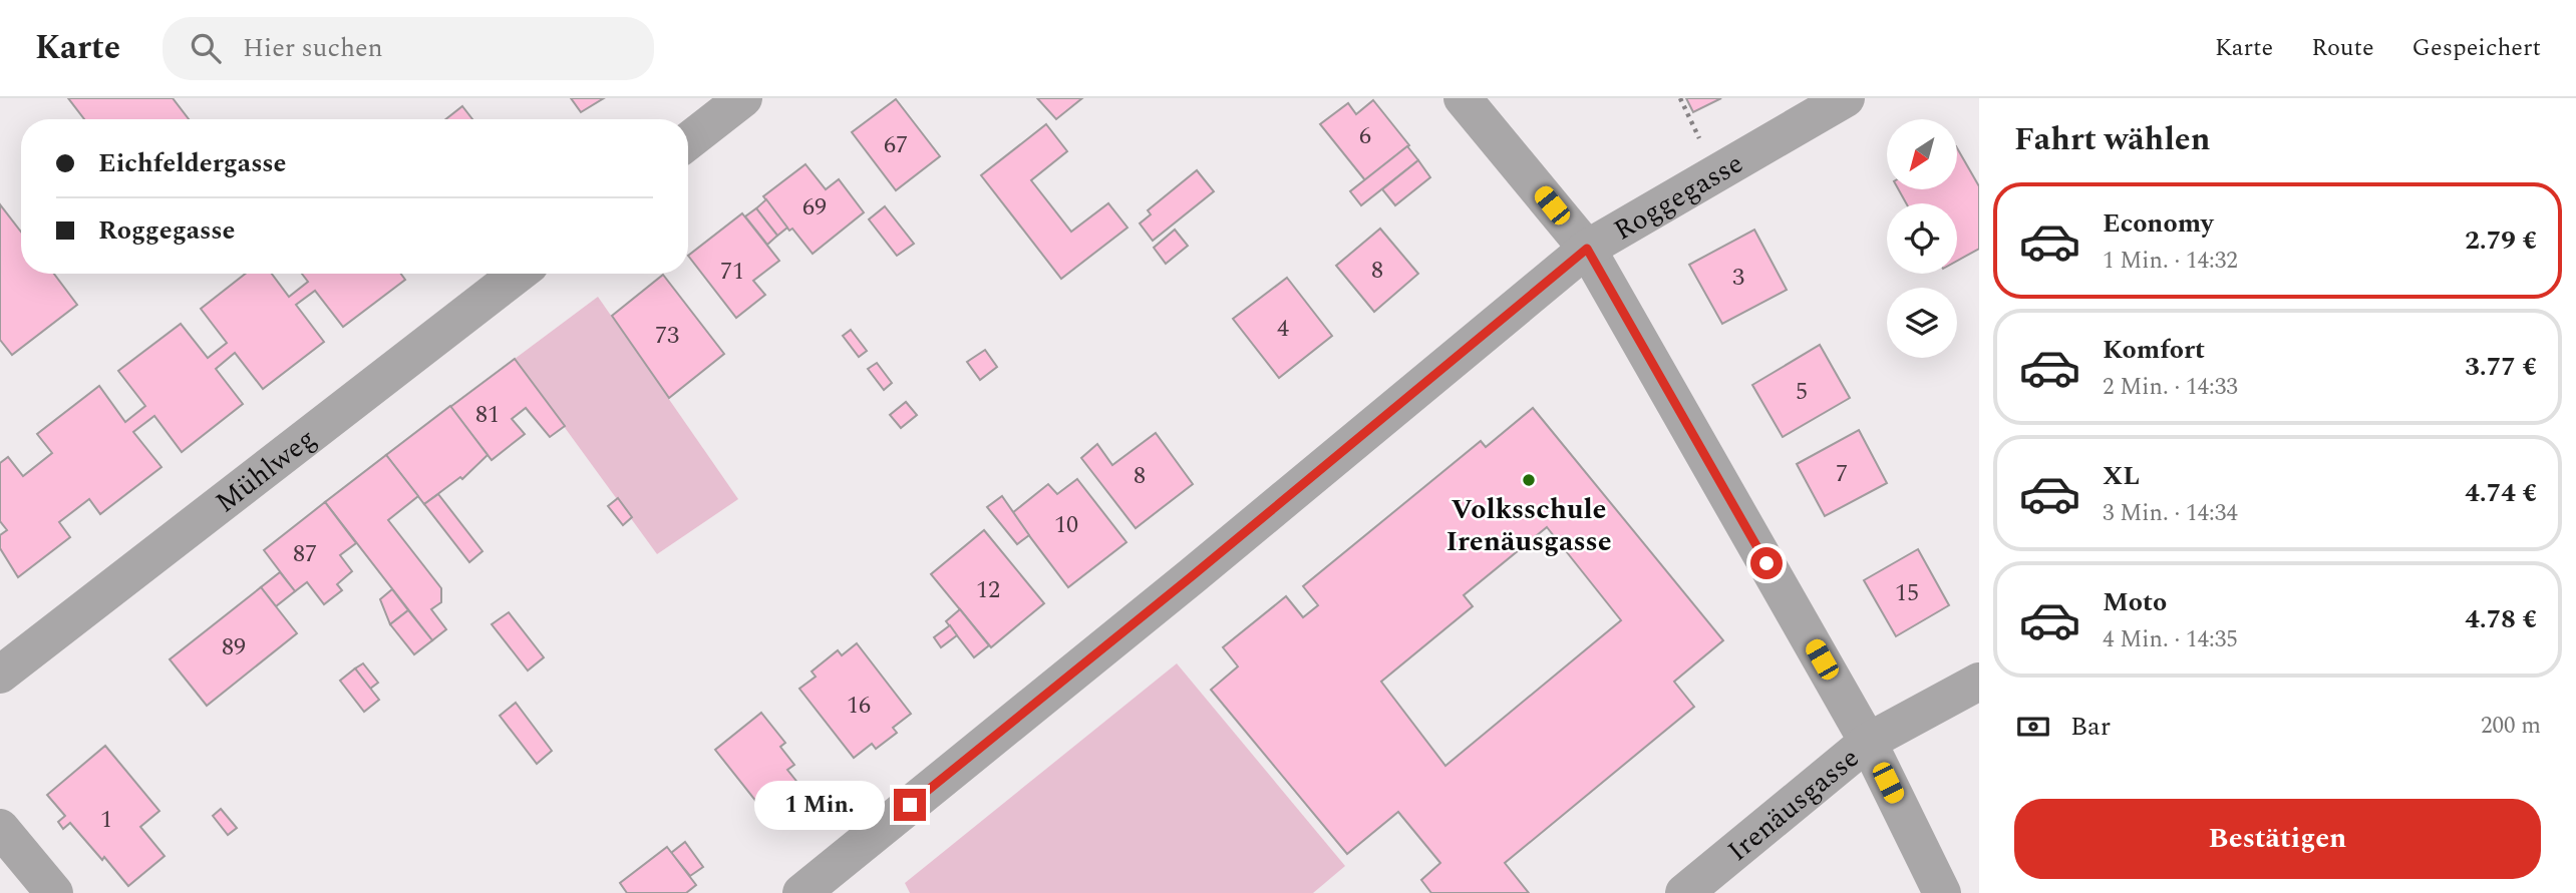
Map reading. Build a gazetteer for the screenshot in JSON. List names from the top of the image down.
{
  "streets": {
    "street": ["Roggegasse", "Mühlweg", "Irenäusgasse"]
  },
  "places": ["Volksschule Irenäusgasse"],
  "house_numbers": [
    "6",
    "67",
    "69",
    "8",
    "71",
    "3",
    "4",
    "73",
    "5",
    "81",
    "7",
    "8",
    "10",
    "87",
    "12",
    "15",
    "89",
    "16",
    "1"
  ],
  "north": "bottom left",
  "page": {
    "header": "Karte",
    "search": "Hier suchen",
    "nav": ["Karte", "Route", "Gespeichert"],
    "heading": "Fahrt wählen",
    "banner": ["Eichfeldergasse", "Roggegasse"],
    "list": [
      {
        "name": "Economy",
        "note": "1 Min. · 14:32",
        "value": "2.79 €"
      },
      {
        "name": "Komfort",
        "note": "2 Min. · 14:33",
        "value": "3.77 €"
      },
      {
        "name": "XL",
        "note": "3 Min. · 14:34",
        "value": "4.74 €"
      },
      {
        "name": "Moto",
        "note": "4 Min. · 14:35",
        "value": "4.78 €"
      }
    ],
    "pay": ["Bar", "200 m"],
    "bubble": "1 Min.",
    "buttons": "Bestätigen"
  }
}
